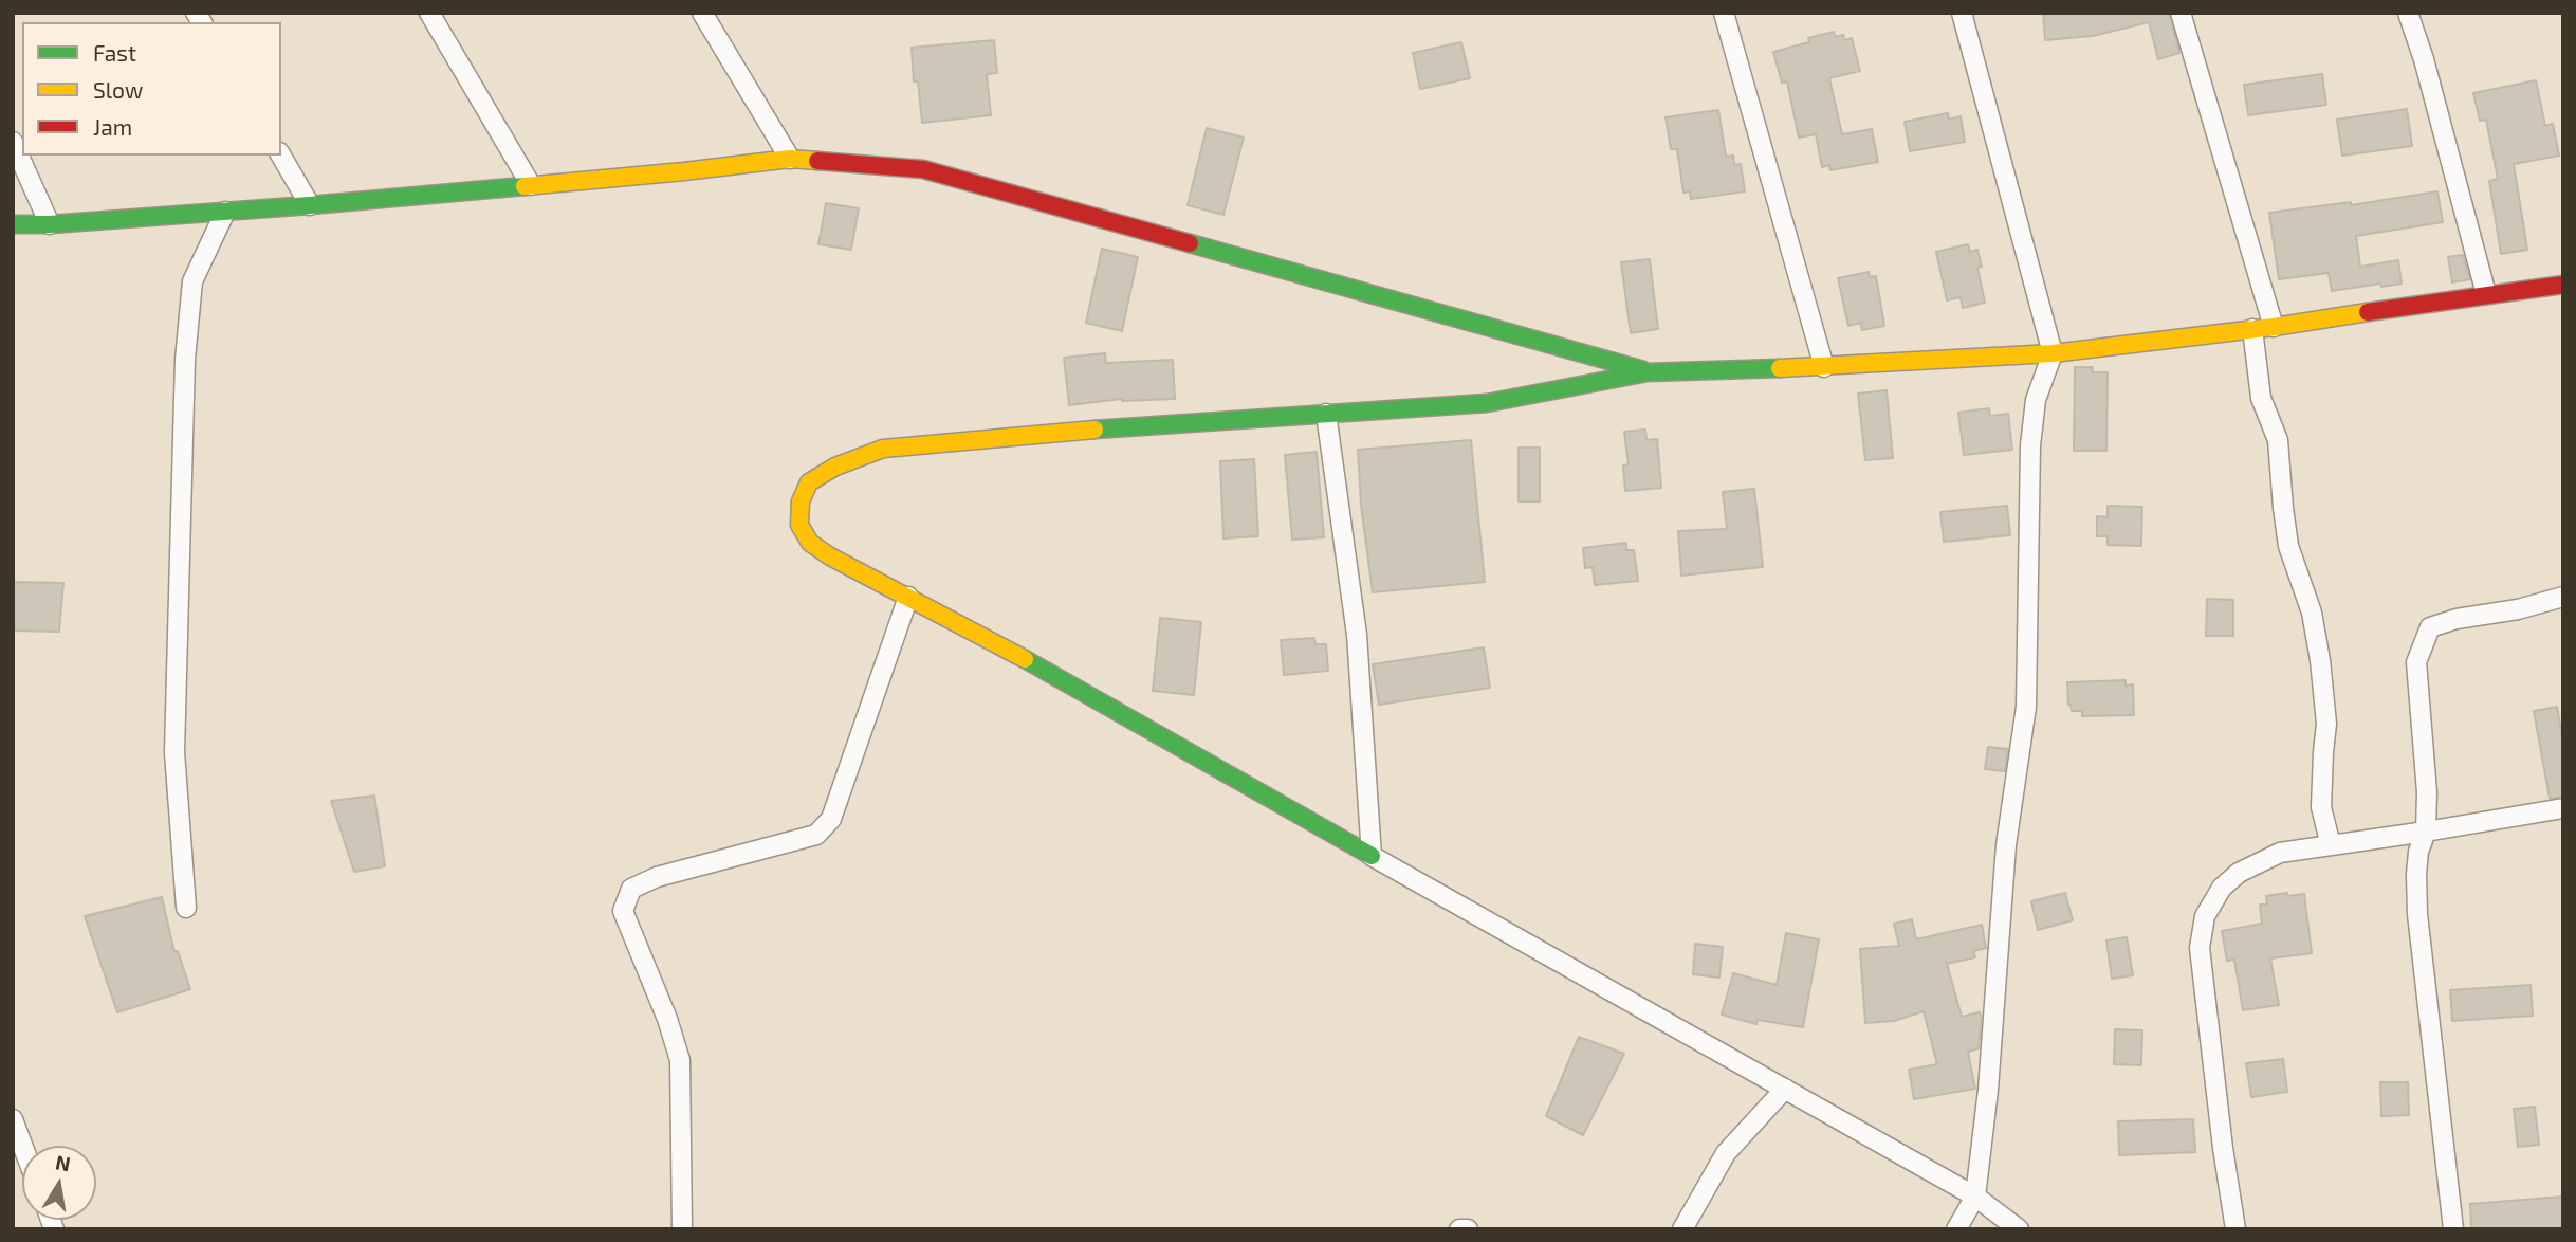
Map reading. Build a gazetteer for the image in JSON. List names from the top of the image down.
{
  "legend": ["Fast", "Slow", "Jam"],
  "north": "top"
}
